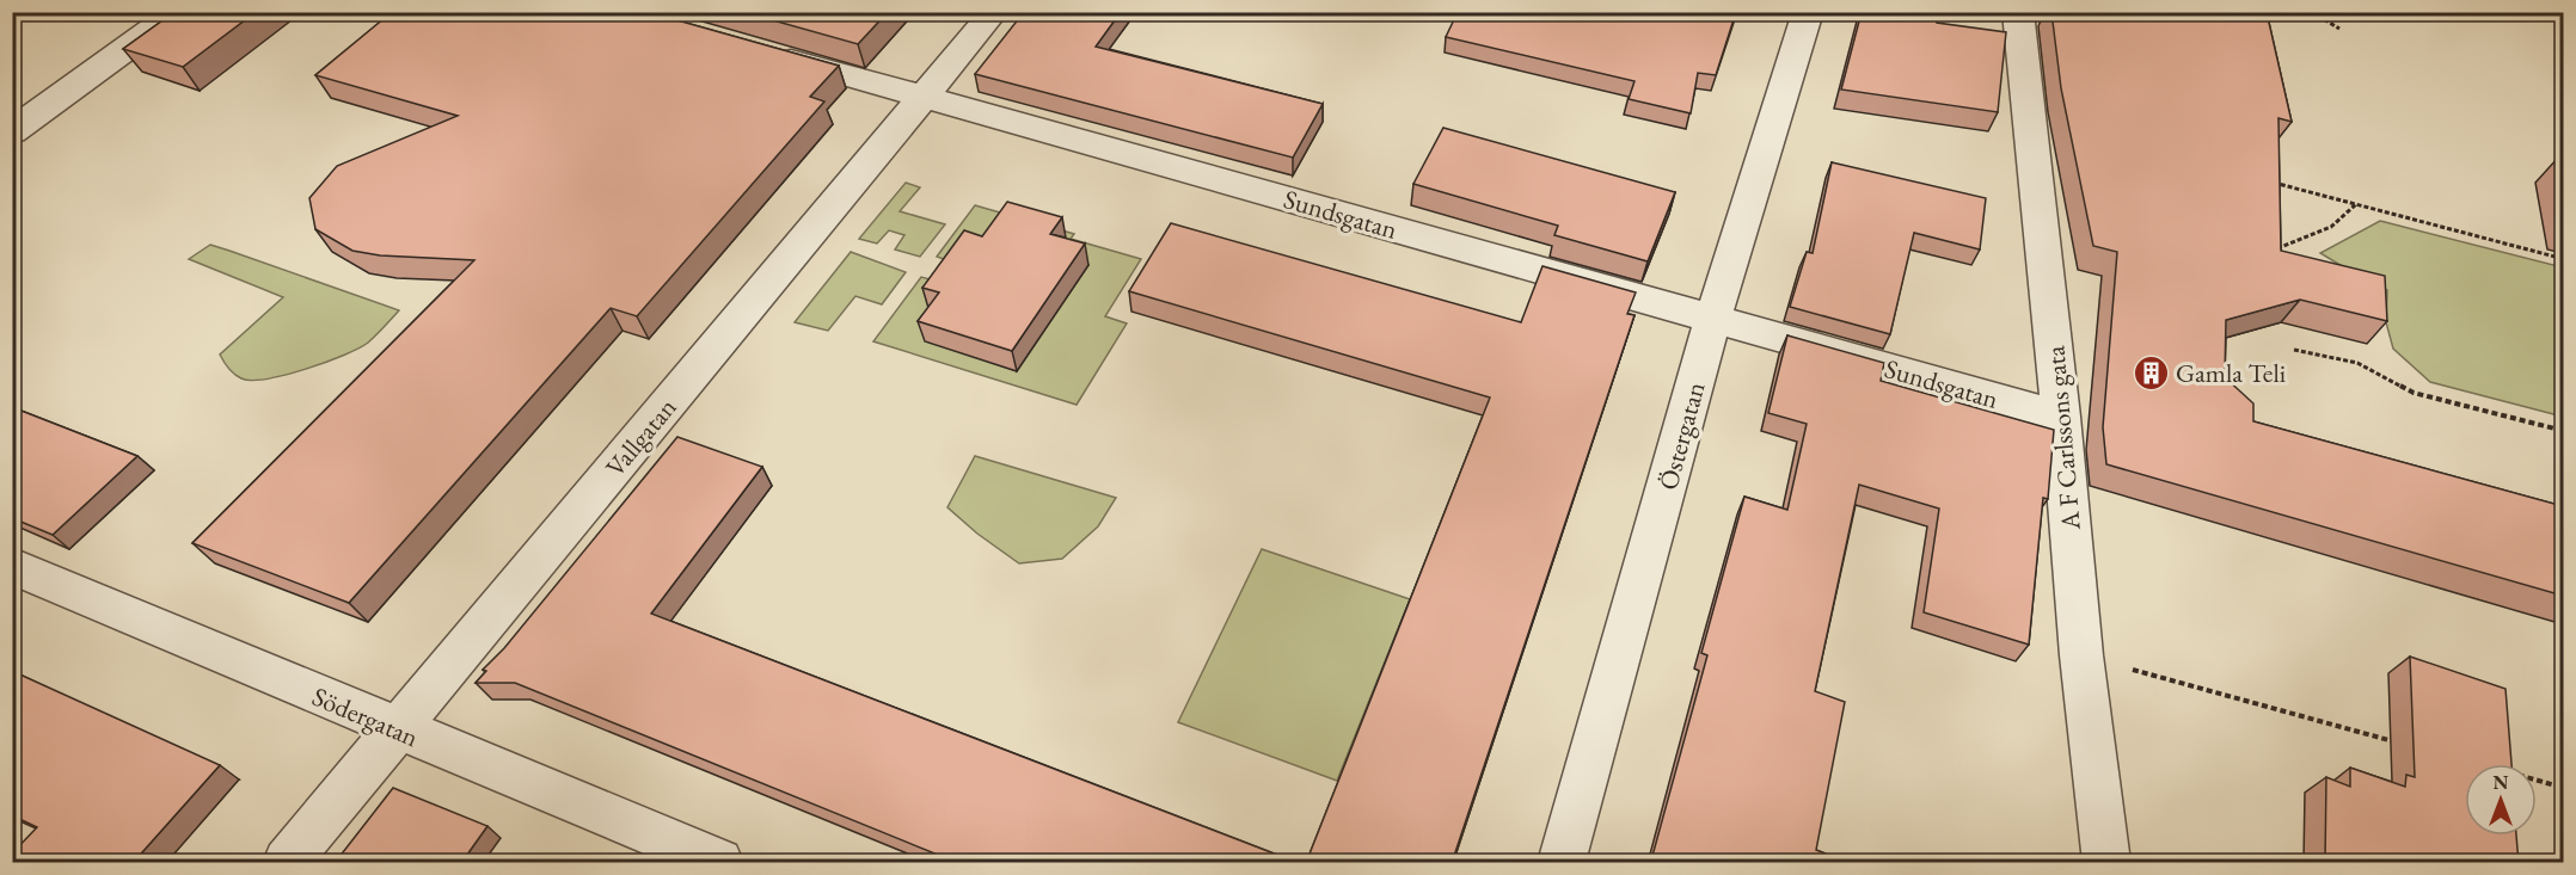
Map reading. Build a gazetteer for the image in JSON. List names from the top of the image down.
{
  "streets": {
    "street": [
      "Sundsgatan",
      "Östergatan",
      "Vallgatan",
      "A F Carlssons gata",
      "Södergatan"
    ]
  },
  "crossings": [
    ["Sundsgatan", "Östergatan"],
    ["Sundsgatan", "Vallgatan"],
    ["Sundsgatan", "A F Carlssons gata"],
    ["Vallgatan", "Södergatan"]
  ],
  "places": {
    "building": ["Gamla Teli"]
  },
  "north": "top"
}
